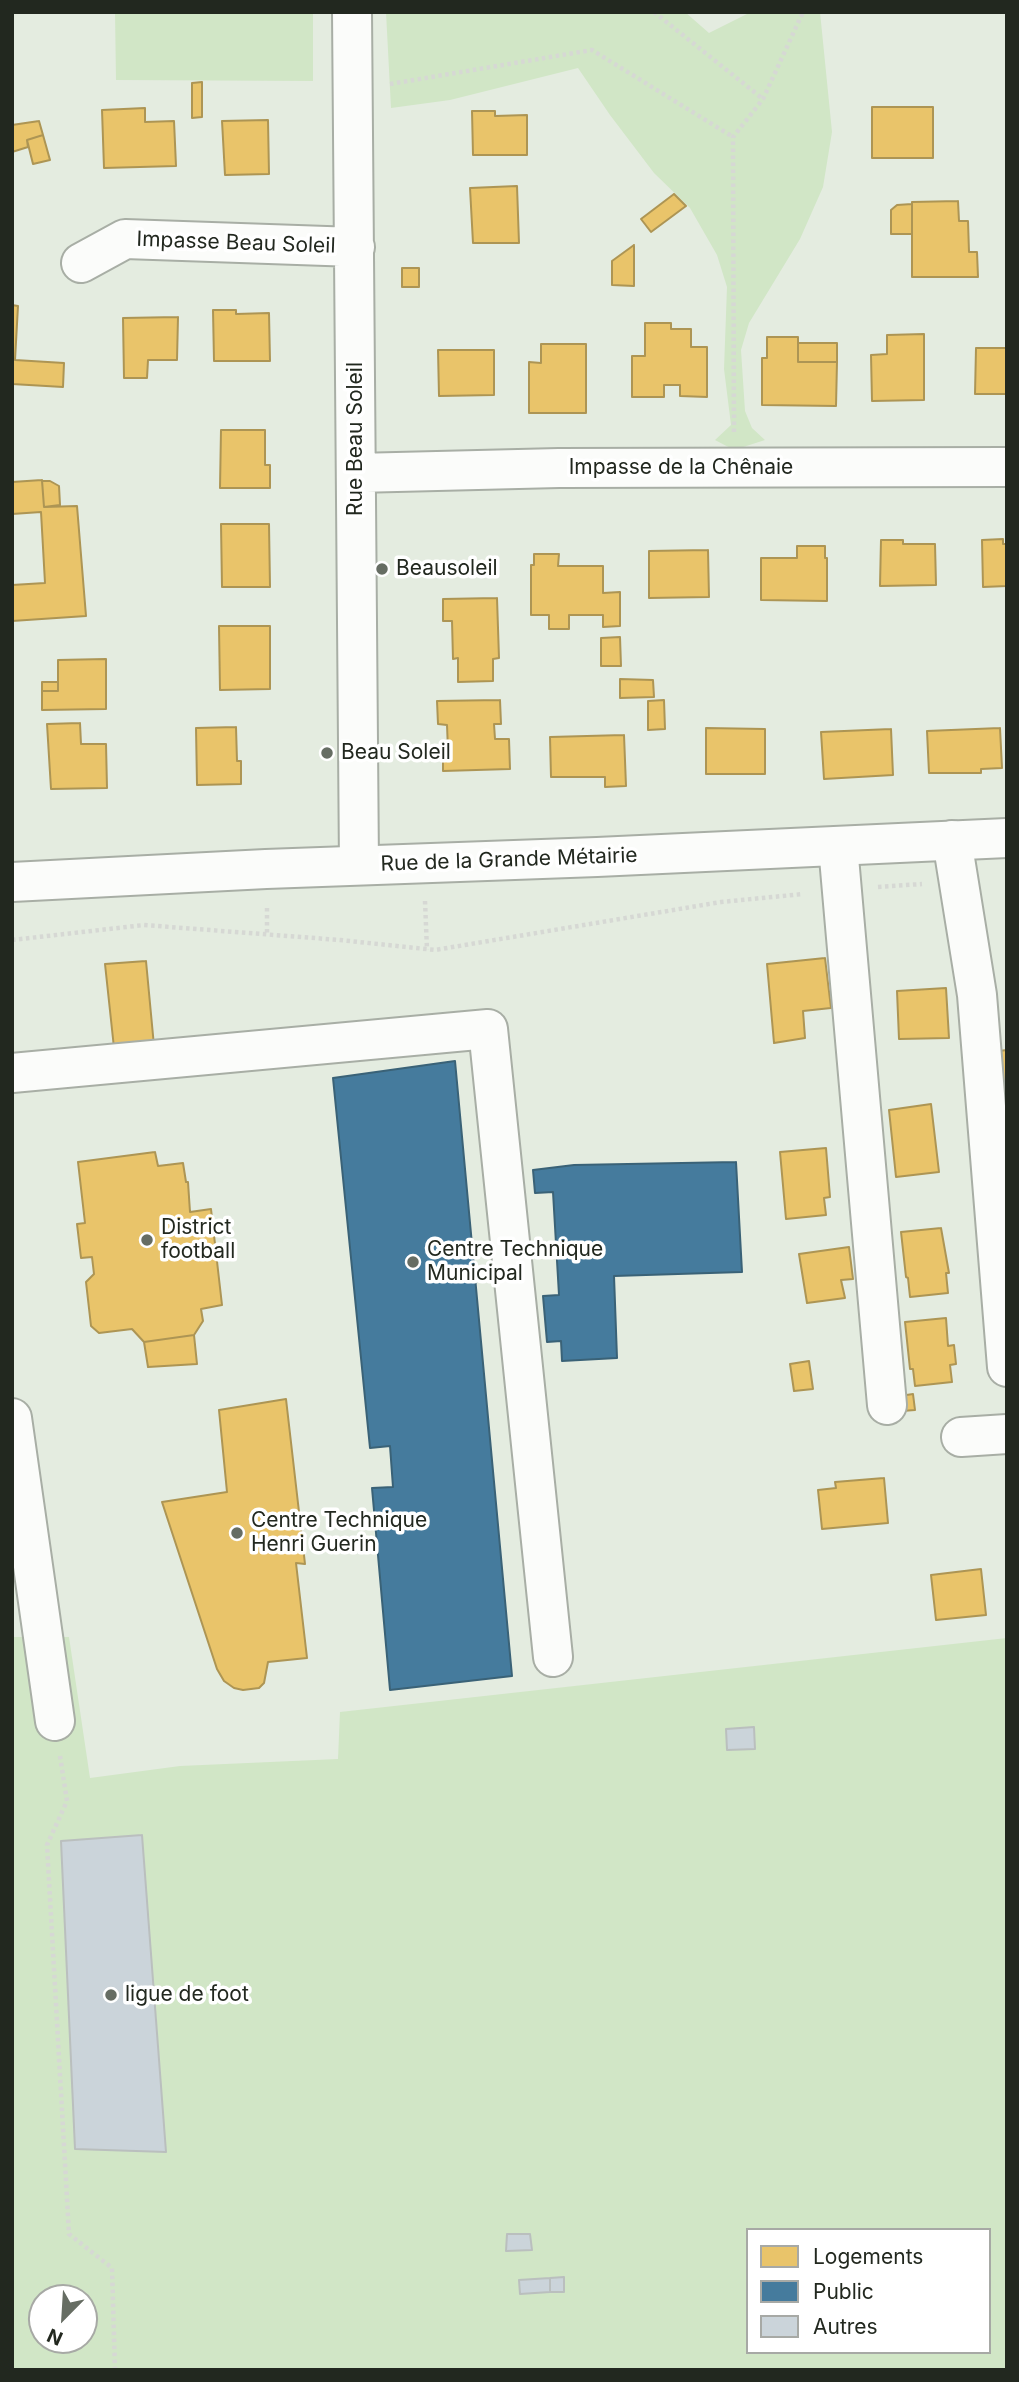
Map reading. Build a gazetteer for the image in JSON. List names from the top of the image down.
{
  "streets": {
    "street": [
      "Impasse Beau Soleil",
      "Rue Beau Soleil",
      "Impasse de la Chênaie",
      "Rue de la Grande Métairie"
    ]
  },
  "crossings": [
    ["Impasse Beau Soleil", "Rue Beau Soleil"],
    ["Rue Beau Soleil", "Impasse de la Chênaie"],
    ["Rue Beau Soleil", "Rue de la Grande Métairie"]
  ],
  "places": [
    "Beausoleil",
    "Beau Soleil",
    "District football",
    "Centre Technique Municipal",
    "Centre Technique Henri Guerin",
    "ligue de foot"
  ],
  "legend": ["Logements", "Public", "Autres"],
  "north": "bottom left"
}
